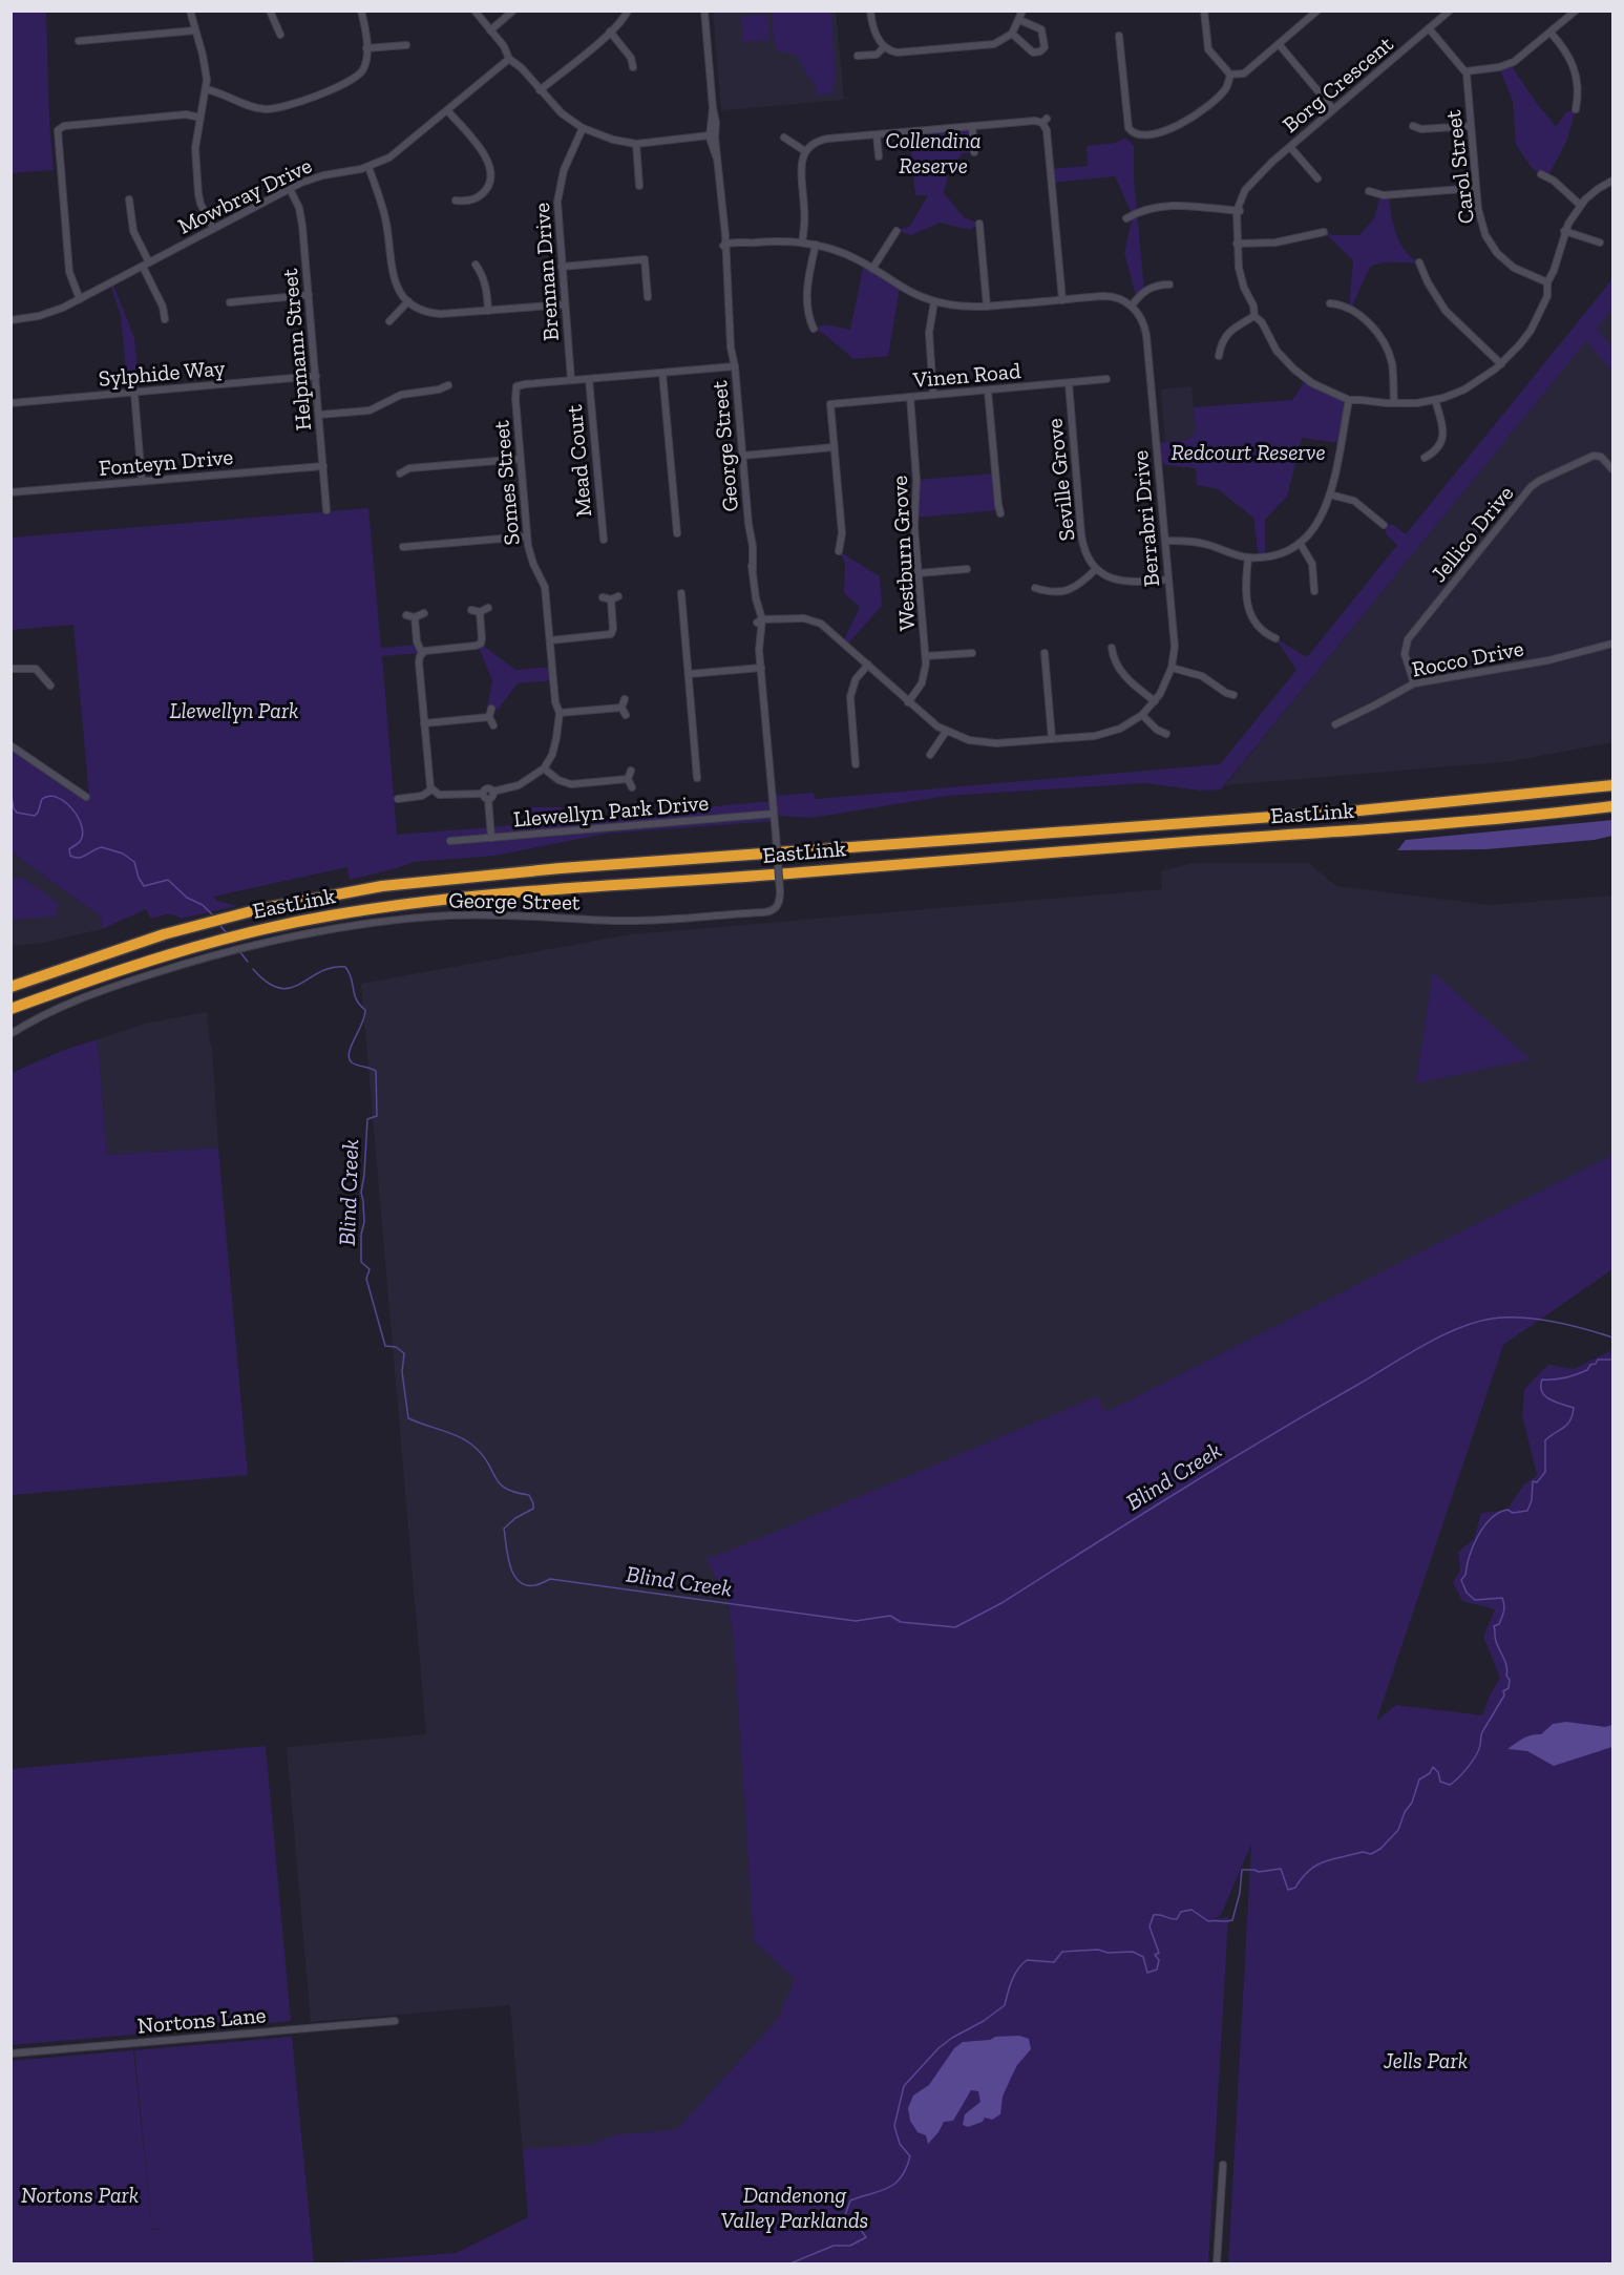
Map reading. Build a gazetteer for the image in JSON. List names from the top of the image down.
{
  "streets": {
    "highway": ["EastLink"],
    "street": [
      "Borg Crescent",
      "Carol Street",
      "Mowbray Drive",
      "Brennan Drive",
      "Helpmann Street",
      "Sylphide Way",
      "Vinen Road",
      "George Street",
      "Mead Court",
      "Fonteyn Drive",
      "Seville Grove",
      "Somes Street",
      "Berrabri Drive",
      "Jellico Drive",
      "Westburn Grove",
      "Rocco Drive",
      "Llewellyn Park Drive",
      "Nortons Lane"
    ]
  },
  "crossings": [
    ["Borg Crescent", "Carol Street"],
    ["Mowbray Drive", "Helpmann Street"],
    ["Brennan Drive", "Somes Street"],
    ["Helpmann Street", "Sylphide Way"],
    ["Helpmann Street", "Fonteyn Drive"],
    ["Vinen Road", "Seville Grove"],
    ["Vinen Road", "Westburn Grove"],
    ["George Street", "Somes Street"],
    ["George Street", "Berrabri Drive"],
    ["George Street", "Llewellyn Park Drive"],
    ["Mead Court", "Somes Street"],
    ["Berrabri Drive", "Westburn Grove"],
    ["Jellico Drive", "Rocco Drive"]
  ],
  "water": ["Blind Creek"],
  "parks": [
    "Collendina Reserve",
    "Redcourt Reserve",
    "Llewellyn Park",
    "Jells Park",
    "Nortons Park",
    "Dandenong Valley Parklands"
  ]
}
